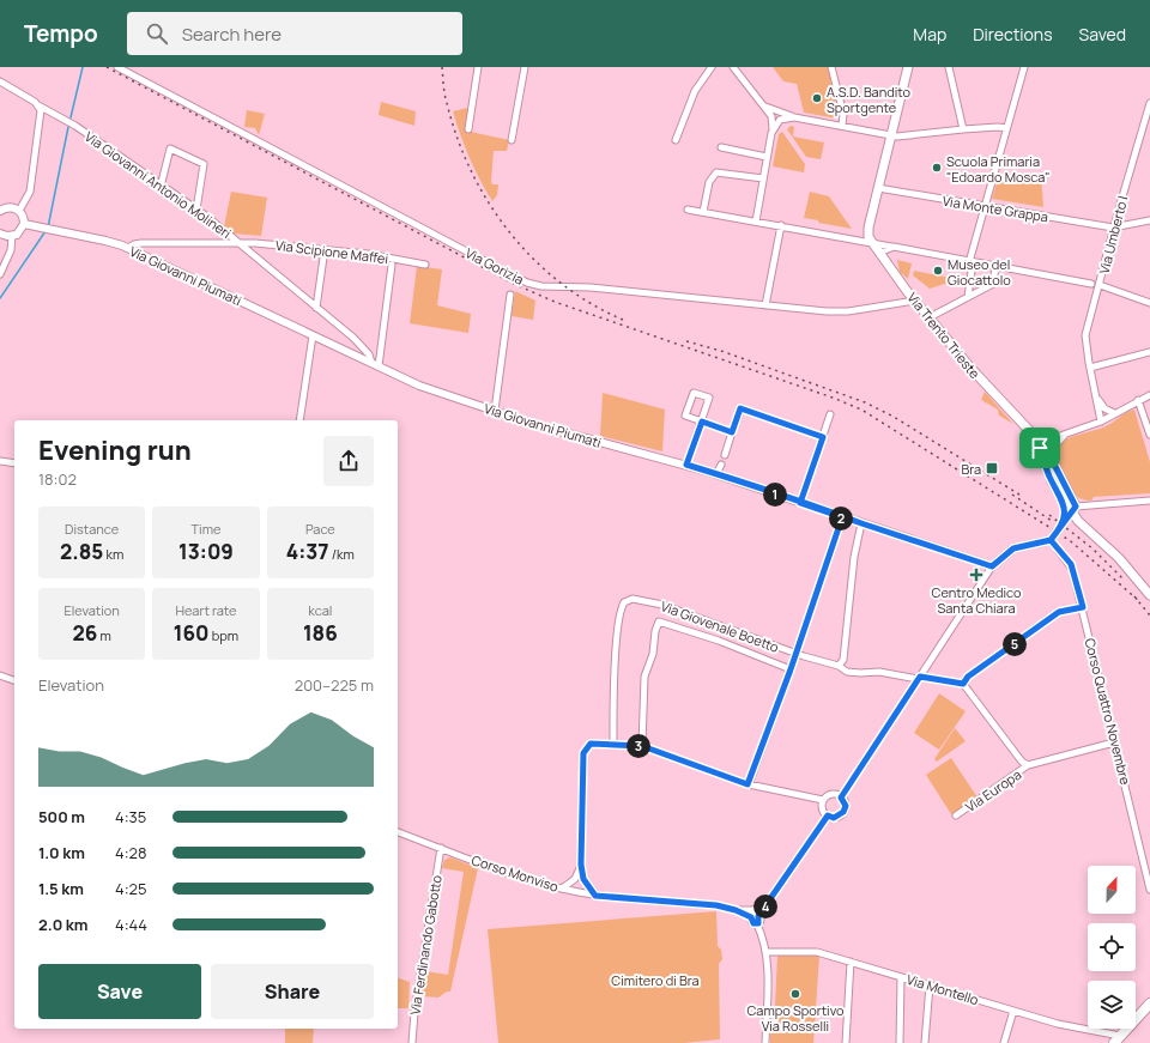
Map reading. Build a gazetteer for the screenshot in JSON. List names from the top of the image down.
{
  "streets": {
    "main road": ["Via Trento Trieste"],
    "street": [
      "Via Giovanni Antonio Molineri",
      "Via Monte Grappa",
      "Via Umberto I",
      "Via Scipione Maffei",
      "Via Gorizia",
      "Via Giovanni Piumati",
      "Via Giovenale Boetto",
      "Corso Quattro Novembre",
      "Via Europa",
      "Corso Monviso",
      "Via Ferdinando Gabotto",
      "Via Montello"
    ]
  },
  "crossings": [
    ["Via Giovanni Antonio Molineri", "Via Scipione Maffei"],
    ["Via Giovanni Antonio Molineri", "Via Giovanni Piumati"],
    ["Via Monte Grappa", "Via Umberto I"],
    ["Via Scipione Maffei", "Via Giovanni Piumati"],
    ["Via Gorizia", "Via Trento Trieste"],
    ["Corso Quattro Novembre", "Via Europa"],
    ["Corso Monviso", "Via Ferdinando Gabotto"]
  ],
  "parks": ["Cimitero di Bra"],
  "places": {
    "other": [
      "A.S.D. Bandito Sportgente",
      "Scuola Primaria \"Edoardo Mosca\"",
      "Museo del Giocattolo",
      "Campo Sportivo Via Rosselli"
    ],
    "transit": ["Bra"],
    "health": ["Centro Medico Santa Chiara"]
  },
  "north": "top",
  "page": {
    "header": "Tempo",
    "search": "Search here",
    "nav": ["Map", "Directions", "Saved"],
    "heading": ["Evening run", "18:02"],
    "pins": [
      "1",
      "2",
      "5",
      "3",
      "4"
    ],
    "stats": [
      ["Distance", "2.85 km"],
      ["Time", "13:09"],
      ["Pace", "4:37 /km"],
      ["Elevation", "26 m"],
      ["Heart rate", "160 bpm"],
      ["kcal", "186"]
    ],
    "chart": ["Elevation", "200–225 m"],
    "list": [
      {
        "name": "500 m",
        "note": "4:35"
      },
      {
        "name": "1.0 km",
        "note": "4:28"
      },
      {
        "name": "1.5 km",
        "note": "4:25"
      },
      {
        "name": "2.0 km",
        "note": "4:44"
      }
    ],
    "buttons": ["Save", "Share"]
  }
}
